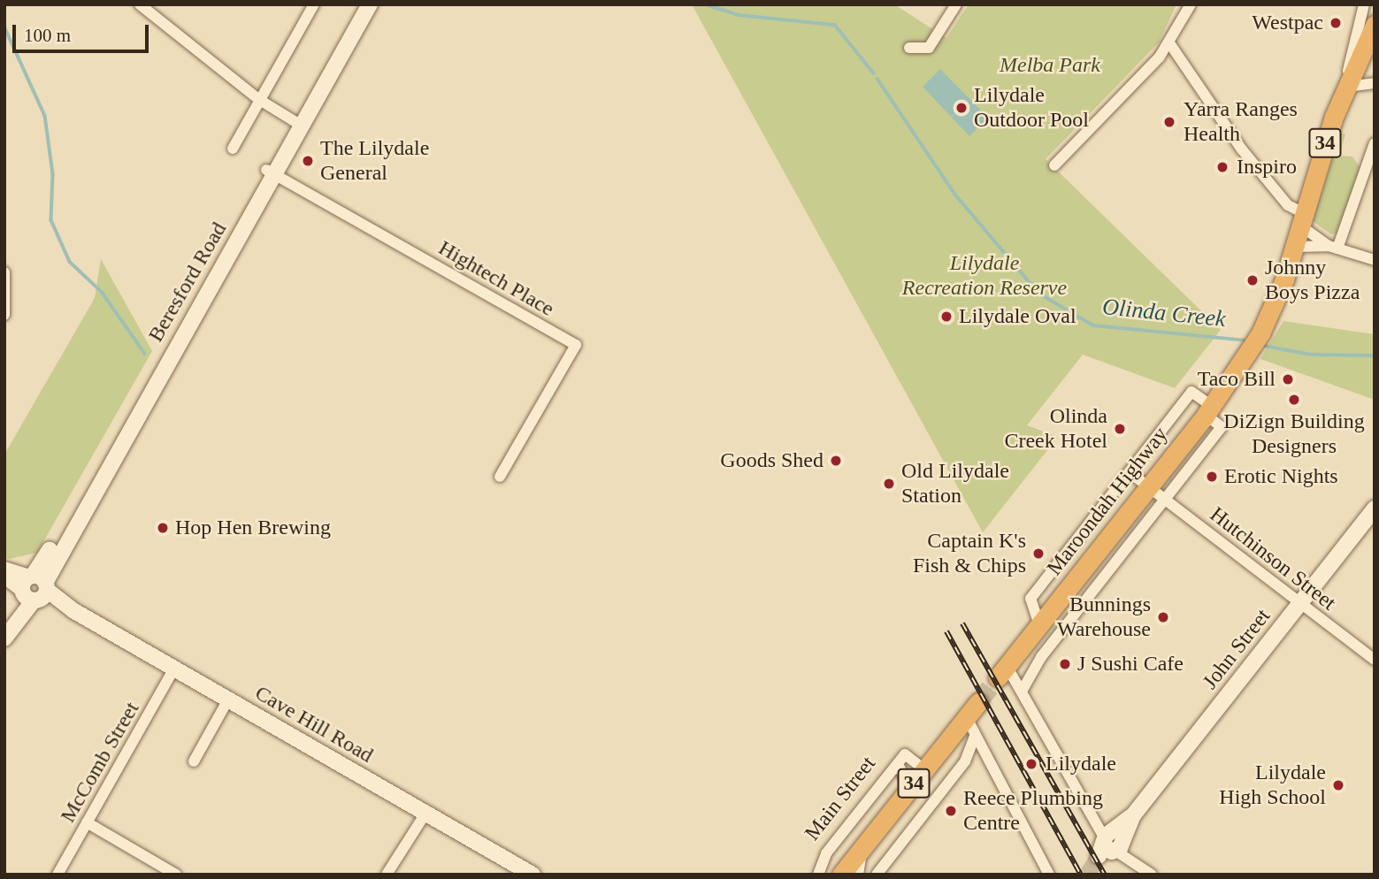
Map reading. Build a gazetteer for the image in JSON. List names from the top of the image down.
{
  "streets": {
    "highway": ["34", "Maroondah Highway"],
    "main road": ["Beresford Road", "John Street", "Cave Hill Road"],
    "street": [
      "Hightech Place",
      "Hutchinson Street",
      "McComb Street",
      "Main Street"
    ]
  },
  "crossings": [
    ["34", "Maroondah Highway"],
    ["Hightech Place", "Beresford Road"],
    ["Beresford Road", "Cave Hill Road"],
    ["Maroondah Highway", "Hutchinson Street"],
    ["Hutchinson Street", "John Street"],
    ["Cave Hill Road", "McComb Street"]
  ],
  "water": ["Olinda Creek"],
  "parks": ["Melba Park", "Lilydale Recreation Reserve"],
  "places": [
    "Westpac",
    "Lilydale Outdoor Pool",
    "Yarra Ranges Health",
    "The Lilydale General",
    "Inspiro",
    "Johnny Boys Pizza",
    "Lilydale Oval",
    "Taco Bill",
    "DiZign Building Designers",
    "Olinda Creek Hotel",
    "Goods Shed",
    "Erotic Nights",
    "Old Lilydale Station",
    "Hop Hen Brewing",
    "Captain K's Fish & Chips",
    "Bunnings Warehouse",
    "J Sushi Cafe",
    "Lilydale",
    "Lilydale High School",
    "Reece Plumbing Centre"
  ],
  "scale_bar": "100 m"
}
